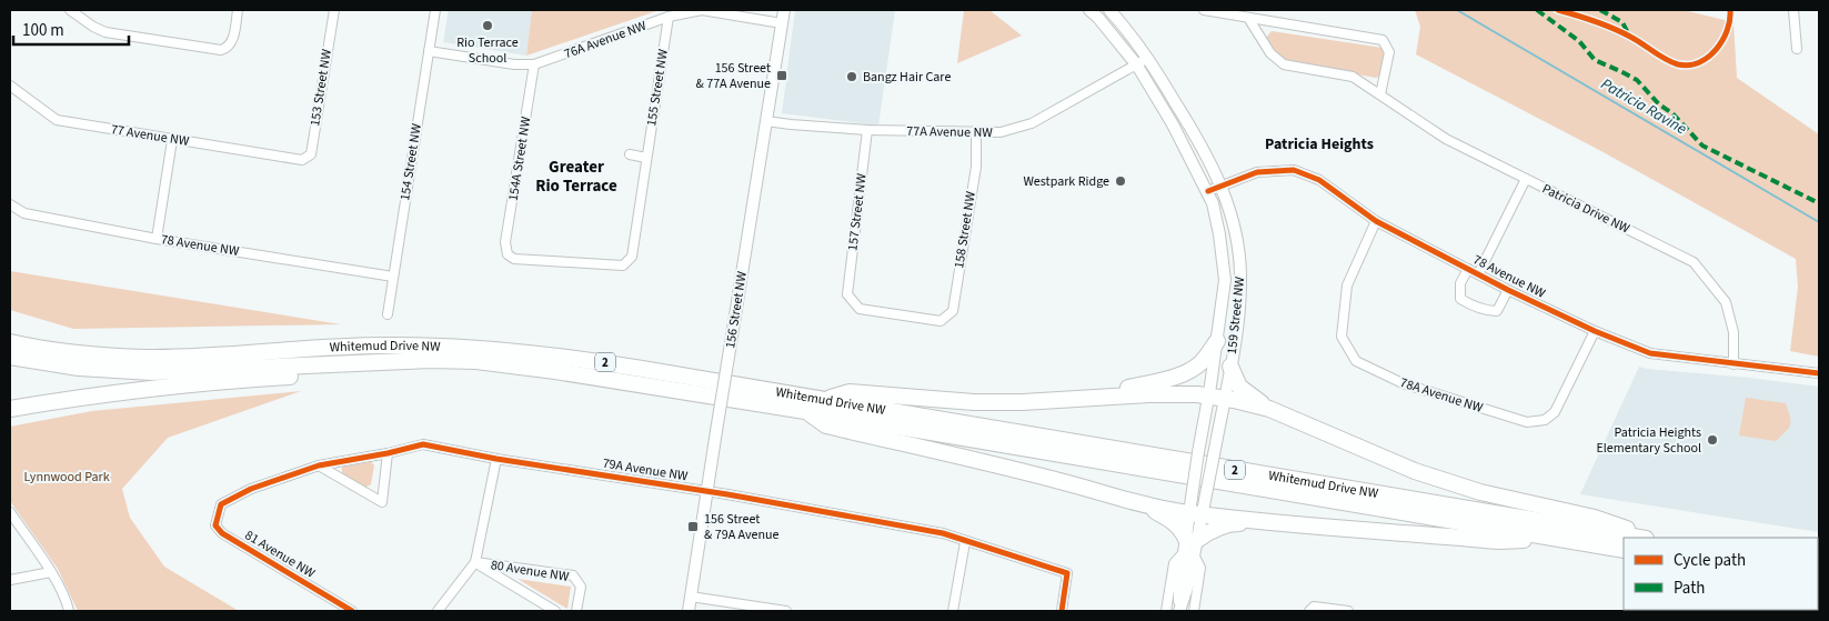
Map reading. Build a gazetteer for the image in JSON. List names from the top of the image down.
{
  "streets": {
    "highway": ["Whitemud Drive NW", "2"],
    "street": [
      "76A Avenue NW",
      "153 Street NW",
      "155 Street NW",
      "77A Avenue NW",
      "77 Avenue NW",
      "154A Street NW",
      "154 Street NW",
      "Patricia Drive NW",
      "157 Street NW",
      "158 Street NW",
      "78 Avenue NW",
      "156 Street NW",
      "159 Street NW",
      "78A Avenue NW",
      "79A Avenue NW",
      "81 Avenue NW",
      "80 Avenue NW"
    ]
  },
  "crossings": [
    ["76A Avenue NW", "155 Street NW"],
    ["76A Avenue NW", "154A Street NW"],
    ["76A Avenue NW", "154 Street NW"],
    ["76A Avenue NW", "156 Street NW"],
    ["153 Street NW", "77 Avenue NW"],
    ["155 Street NW", "154A Street NW"],
    ["77A Avenue NW", "157 Street NW"],
    ["77A Avenue NW", "158 Street NW"],
    ["77A Avenue NW", "156 Street NW"],
    ["77A Avenue NW", "159 Street NW"],
    ["154 Street NW", "78 Avenue NW"],
    ["Patricia Drive NW", "78 Avenue NW"],
    ["157 Street NW", "158 Street NW"],
    ["78 Avenue NW", "159 Street NW"],
    ["78 Avenue NW", "78A Avenue NW"],
    ["156 Street NW", "79A Avenue NW"],
    ["79A Avenue NW", "81 Avenue NW"]
  ],
  "districts": ["Patricia Heights", "Greater Rio Terrace"],
  "water": ["Patricia Ravine"],
  "parks": ["Lynnwood Park"],
  "places": {
    "other": [
      "Rio Terrace School",
      "Bangz Hair Care",
      "Westpark Ridge",
      "Patricia Heights Elementary School"
    ],
    "transit": ["156 Street & 77A Avenue", "156 Street & 79A Avenue"]
  },
  "legend": ["Cycle path", "Path"],
  "scale_bar": "100 m"
}
